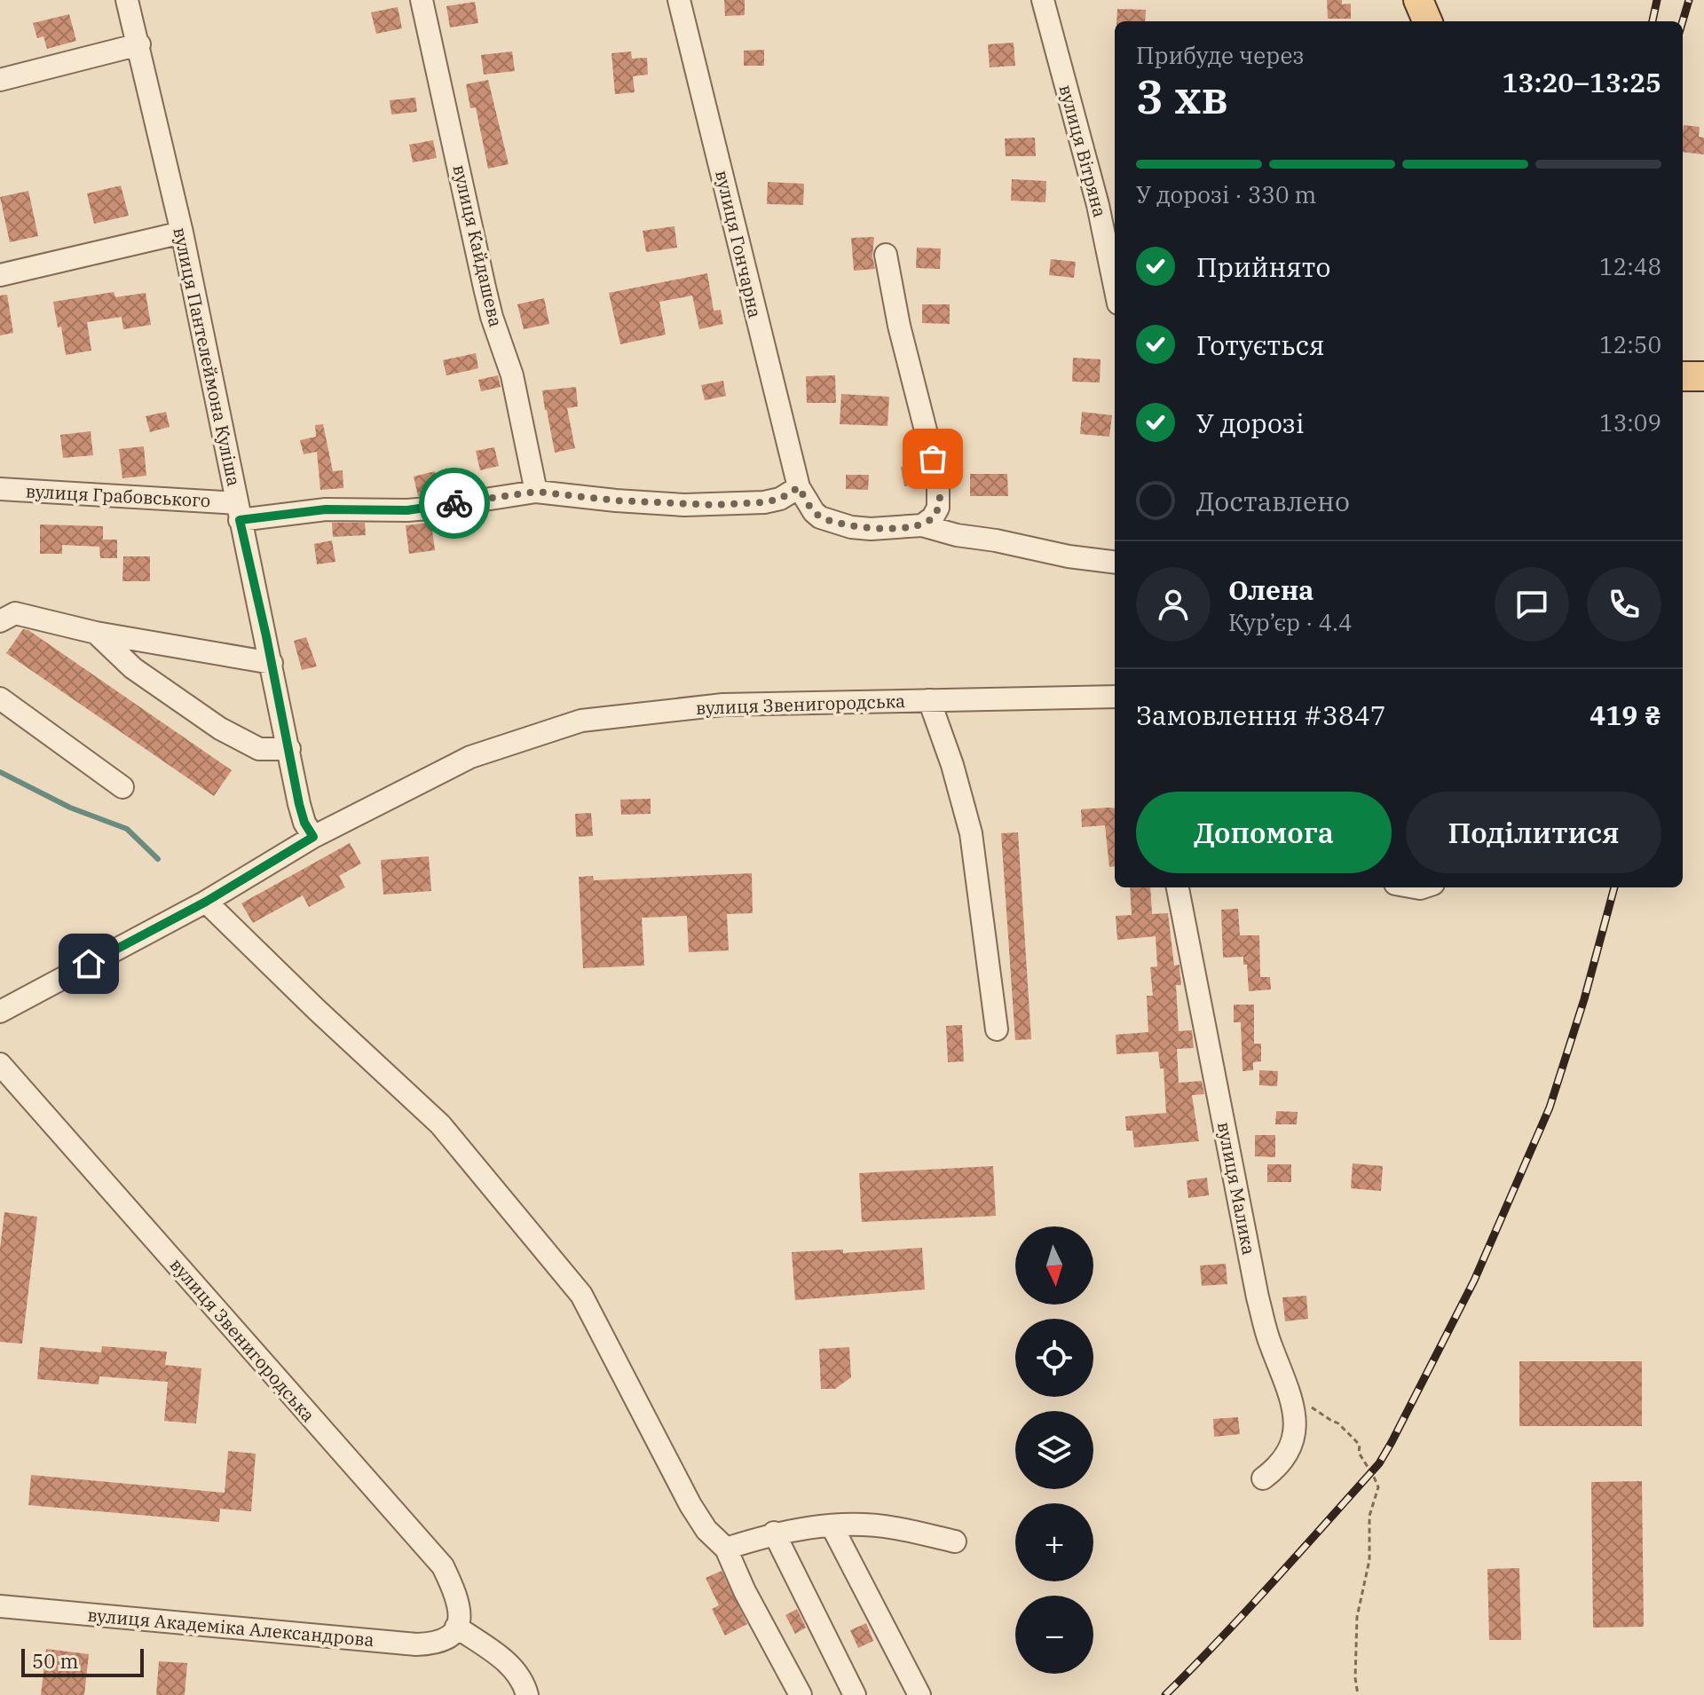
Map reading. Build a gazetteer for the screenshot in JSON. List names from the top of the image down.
{
  "streets": {
    "street": [
      "вулиця Вітряна",
      "вулиця Гончарна",
      "вулиця Кайдашева",
      "вулиця Пантелеймона Куліша",
      "вулиця Грабовського",
      "вулиця Звенигородська",
      "вулиця Малика",
      "вулиця Академіка Александрова"
    ]
  },
  "crossings": [
    ["вулиця Гончарна", "вулиця Грабовського"],
    ["вулиця Кайдашева", "вулиця Грабовського"],
    ["вулиця Пантелеймона Куліша", "вулиця Грабовського"],
    ["вулиця Пантелеймона Куліша", "вулиця Звенигородська"],
    ["вулиця Звенигородська", "вулиця Академіка Александрова"]
  ],
  "scale_bar": "50 m",
  "north": "bottom",
  "page": {
    "heading": ["3 хв", "Прибуде через", "13:20–13:25"],
    "panel": [
      "Олена",
      "Кур’єр · 4.4",
      "Замовлення #3847",
      "419 ₴"
    ],
    "bar": "У дорозі · 330 m",
    "list": [
      ["Прийнято", "12:48"],
      ["Готується", "12:50"],
      ["У дорозі", "13:09"],
      "Доставлено"
    ],
    "buttons": ["Допомога", "Поділитися"],
    "map_buttons": ["+", "−"],
    "scale": "50 m"
  }
}
